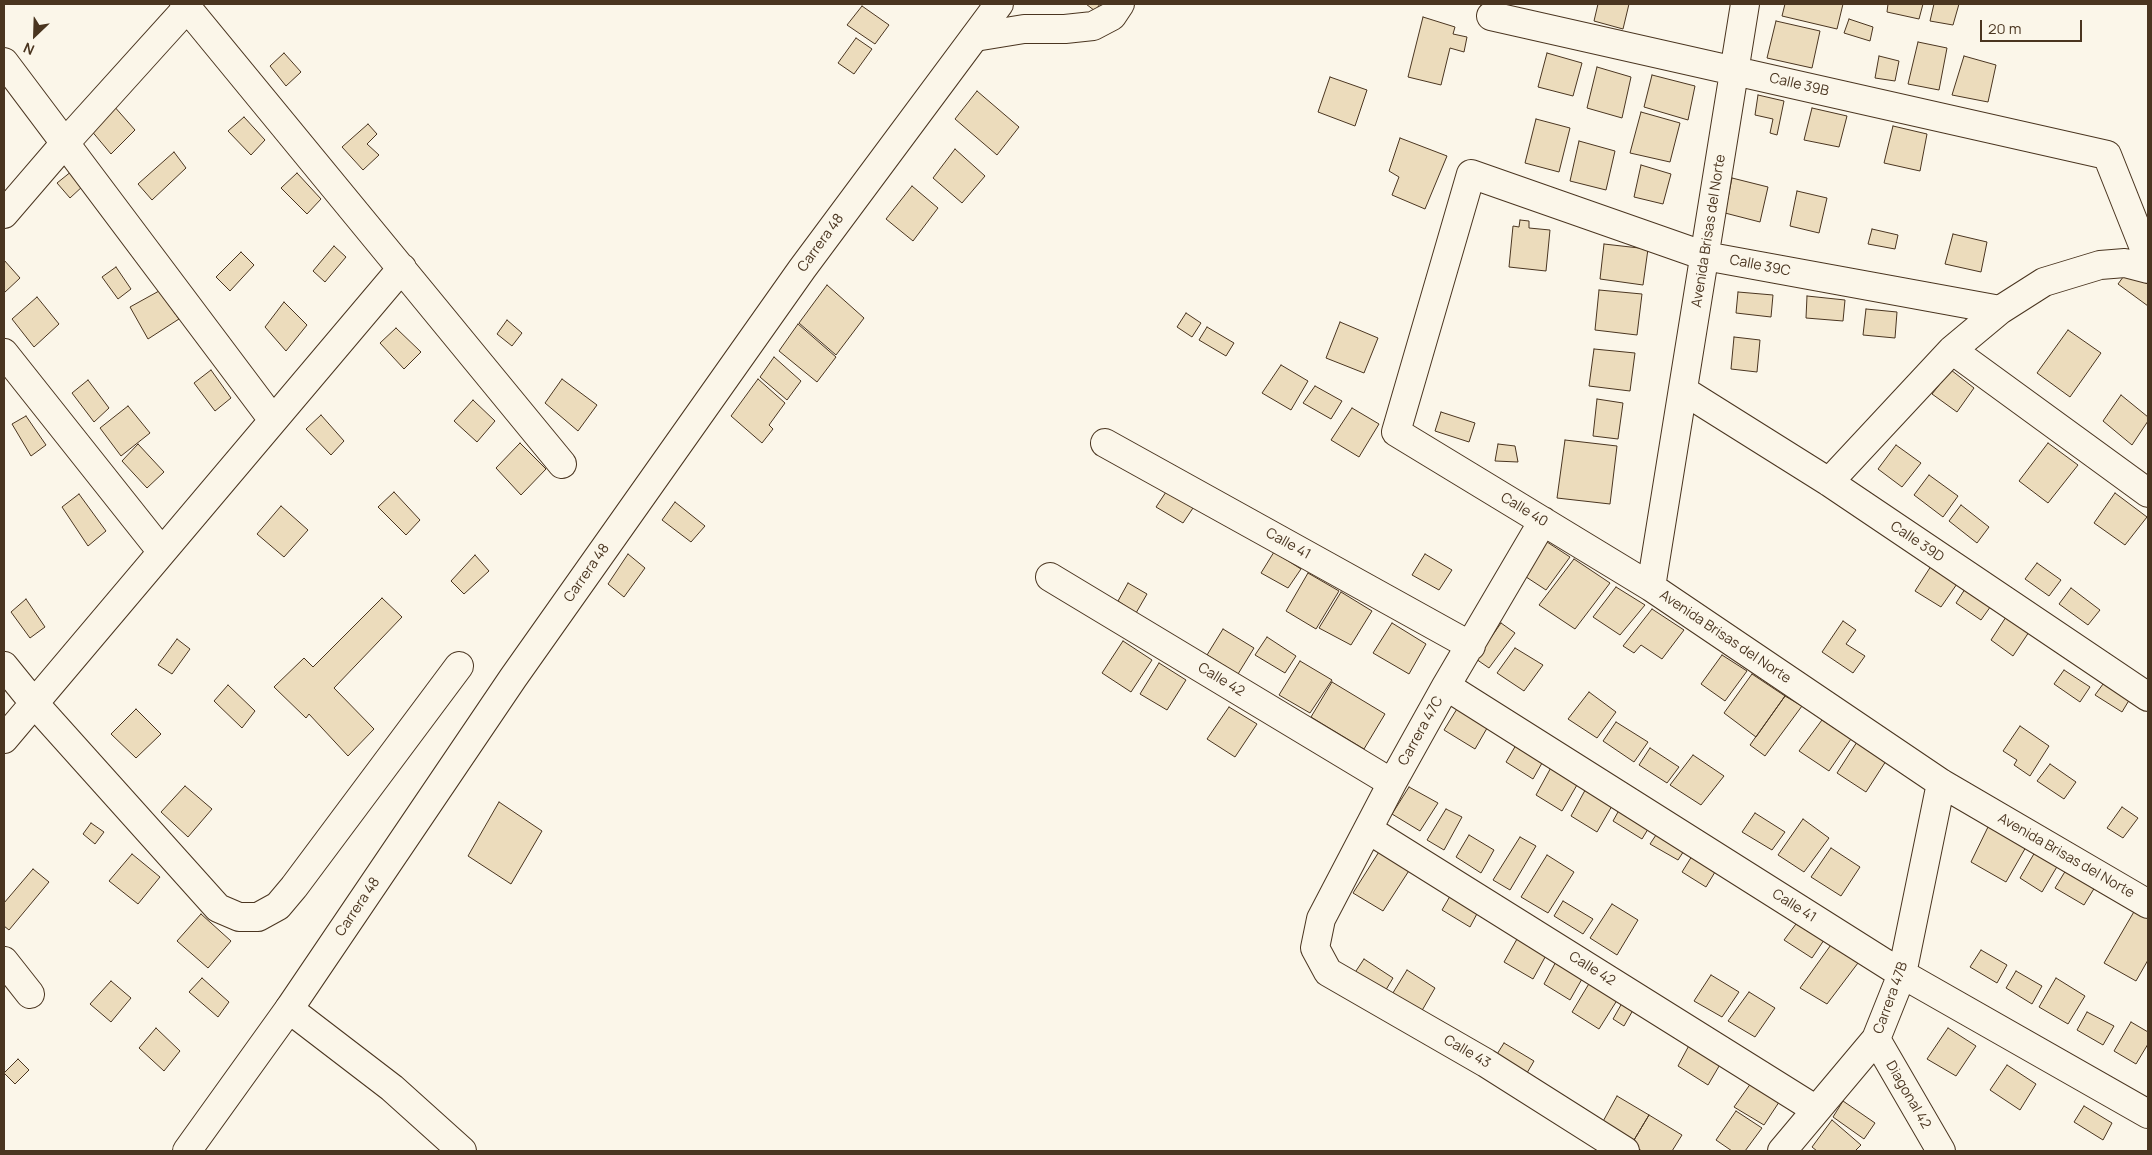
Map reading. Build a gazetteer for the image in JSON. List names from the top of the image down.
{
  "streets": {
    "street": [
      "Calle 39B",
      "Avenida Brisas del Norte",
      "Carrera 48",
      "Calle 39C",
      "Calle 40",
      "Calle 39D",
      "Calle 41",
      "Calle 42",
      "Carrera 47C",
      "Carrera 47B",
      "Calle 43",
      "Diagonal 42"
    ]
  },
  "crossings": [
    ["Calle 39B", "Avenida Brisas del Norte"],
    ["Avenida Brisas del Norte", "Calle 39C"],
    ["Avenida Brisas del Norte", "Calle 40"],
    ["Avenida Brisas del Norte", "Calle 39D"],
    ["Avenida Brisas del Norte", "Carrera 47B"],
    ["Calle 39C", "Calle 40"],
    ["Calle 40", "Carrera 47C"],
    ["Calle 41", "Carrera 47C"],
    ["Calle 41", "Carrera 47B"],
    ["Calle 42", "Carrera 47C"],
    ["Calle 42", "Carrera 47B"],
    ["Carrera 47C", "Calle 43"],
    ["Carrera 47B", "Diagonal 42"]
  ],
  "scale_bar": "20 m",
  "north": "bottom left"
}
